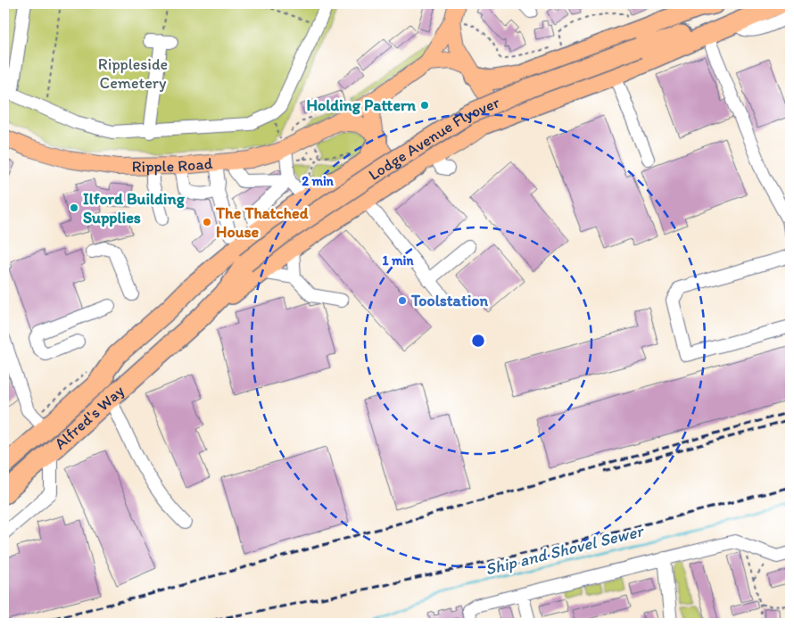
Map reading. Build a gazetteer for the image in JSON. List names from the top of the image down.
{
  "streets": {
    "highway": ["Lodge Avenue Flyover", "Alfred's Way"],
    "main road": ["Ripple Road"]
  },
  "crossings": [
    ["Lodge Avenue Flyover", "Alfred's Way"]
  ],
  "water": ["Ship and Shovel Sewer"],
  "parks": ["Rippleside Cemetery"],
  "places": [
    "Holding Pattern",
    "Ilford Building Supplies",
    "The Thatched House",
    "Toolstation"
  ],
  "rings": ["2 min", "1 min"]
}
